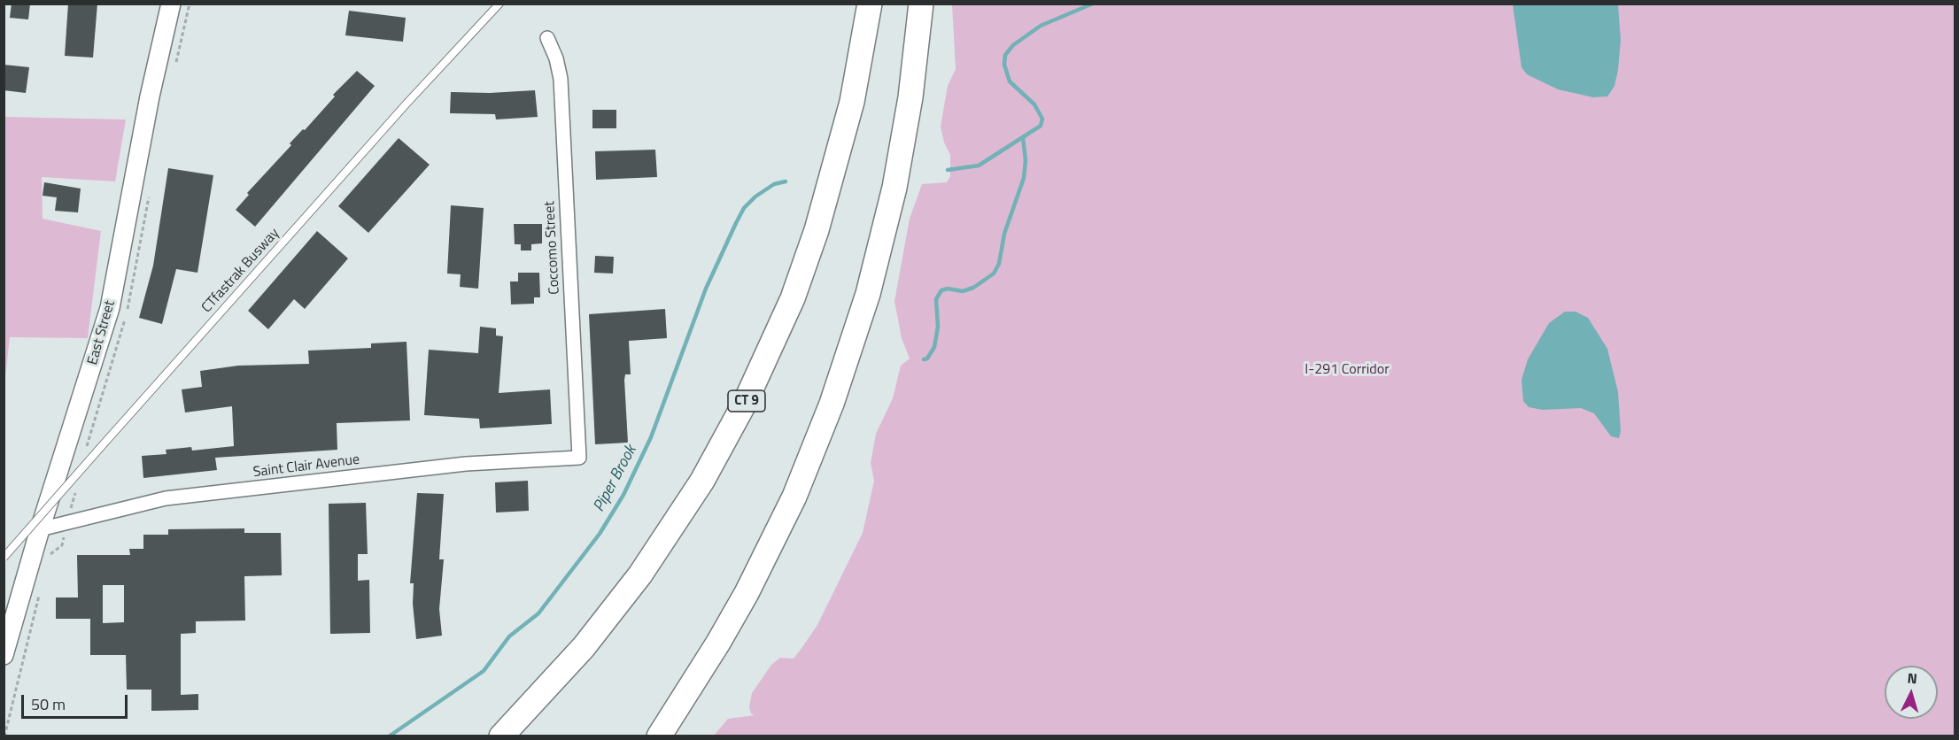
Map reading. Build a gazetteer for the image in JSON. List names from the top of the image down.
{
  "streets": {
    "highway": ["CT 9"],
    "main road": ["East Street"],
    "street": ["Coccomo Street", "Saint Clair Avenue"],
    "lane": ["CTfastrak Busway"]
  },
  "crossings": [
    ["Coccomo Street", "Saint Clair Avenue"],
    ["East Street", "Saint Clair Avenue"]
  ],
  "water": ["Piper Brook"],
  "parks": ["I-291 Corridor"],
  "scale_bar": "50 m",
  "north": "top"
}
